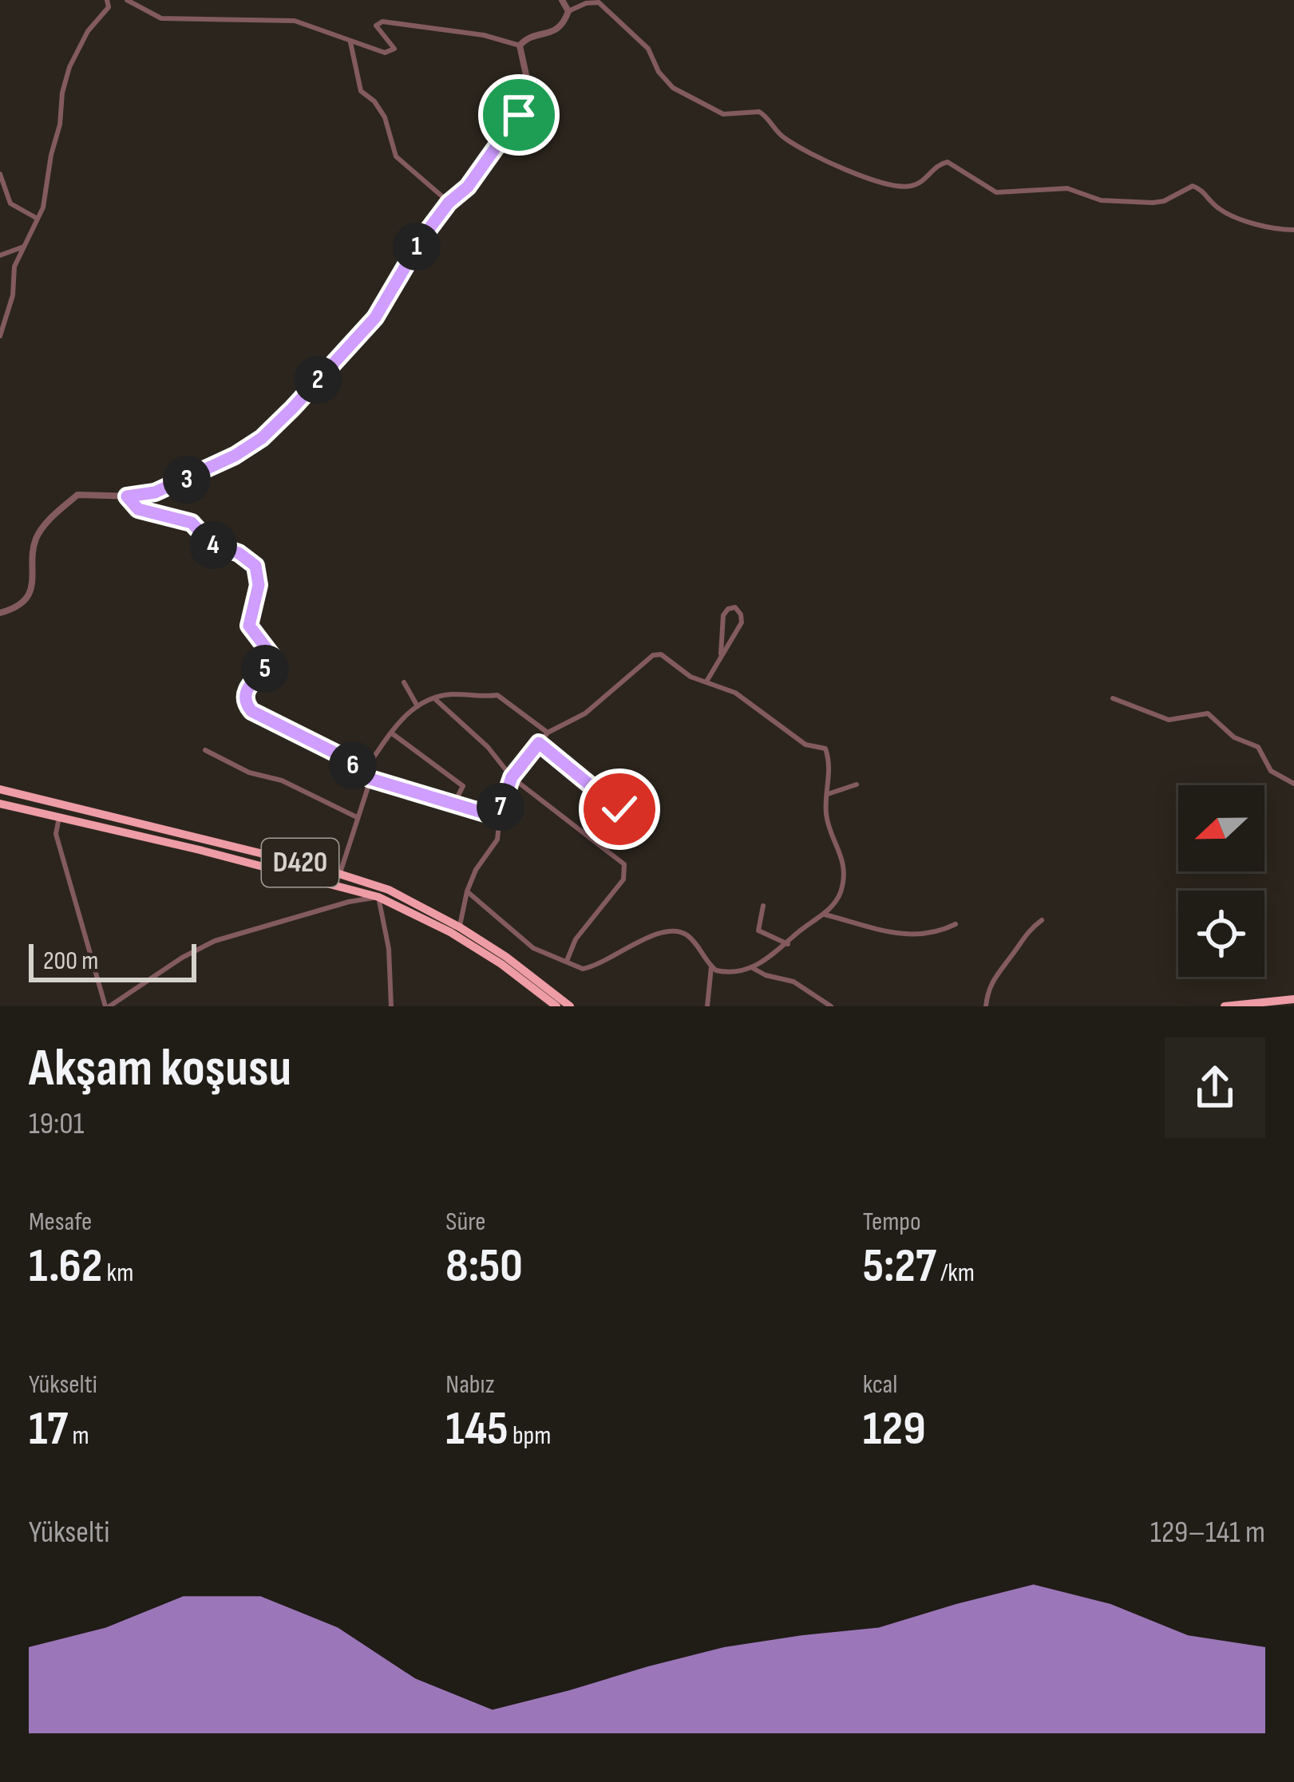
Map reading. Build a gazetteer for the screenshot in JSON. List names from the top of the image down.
{
  "streets": {
    "highway": ["D420"]
  },
  "scale_bar": "200 m",
  "north": "left",
  "page": {
    "pins": [
      "1",
      "2",
      "3",
      "4",
      "5",
      "6",
      "7"
    ],
    "scale": "200 m",
    "heading": ["Akşam koşusu", "19:01"],
    "stats": [
      ["Mesafe", "1.62 km"],
      ["Süre", "8:50"],
      ["Tempo", "5:27 /km"],
      ["Yükselti", "17 m"],
      ["Nabız", "145 bpm"],
      ["kcal", "129"]
    ],
    "chart": ["Yükselti", "129–141 m"]
  }
}
